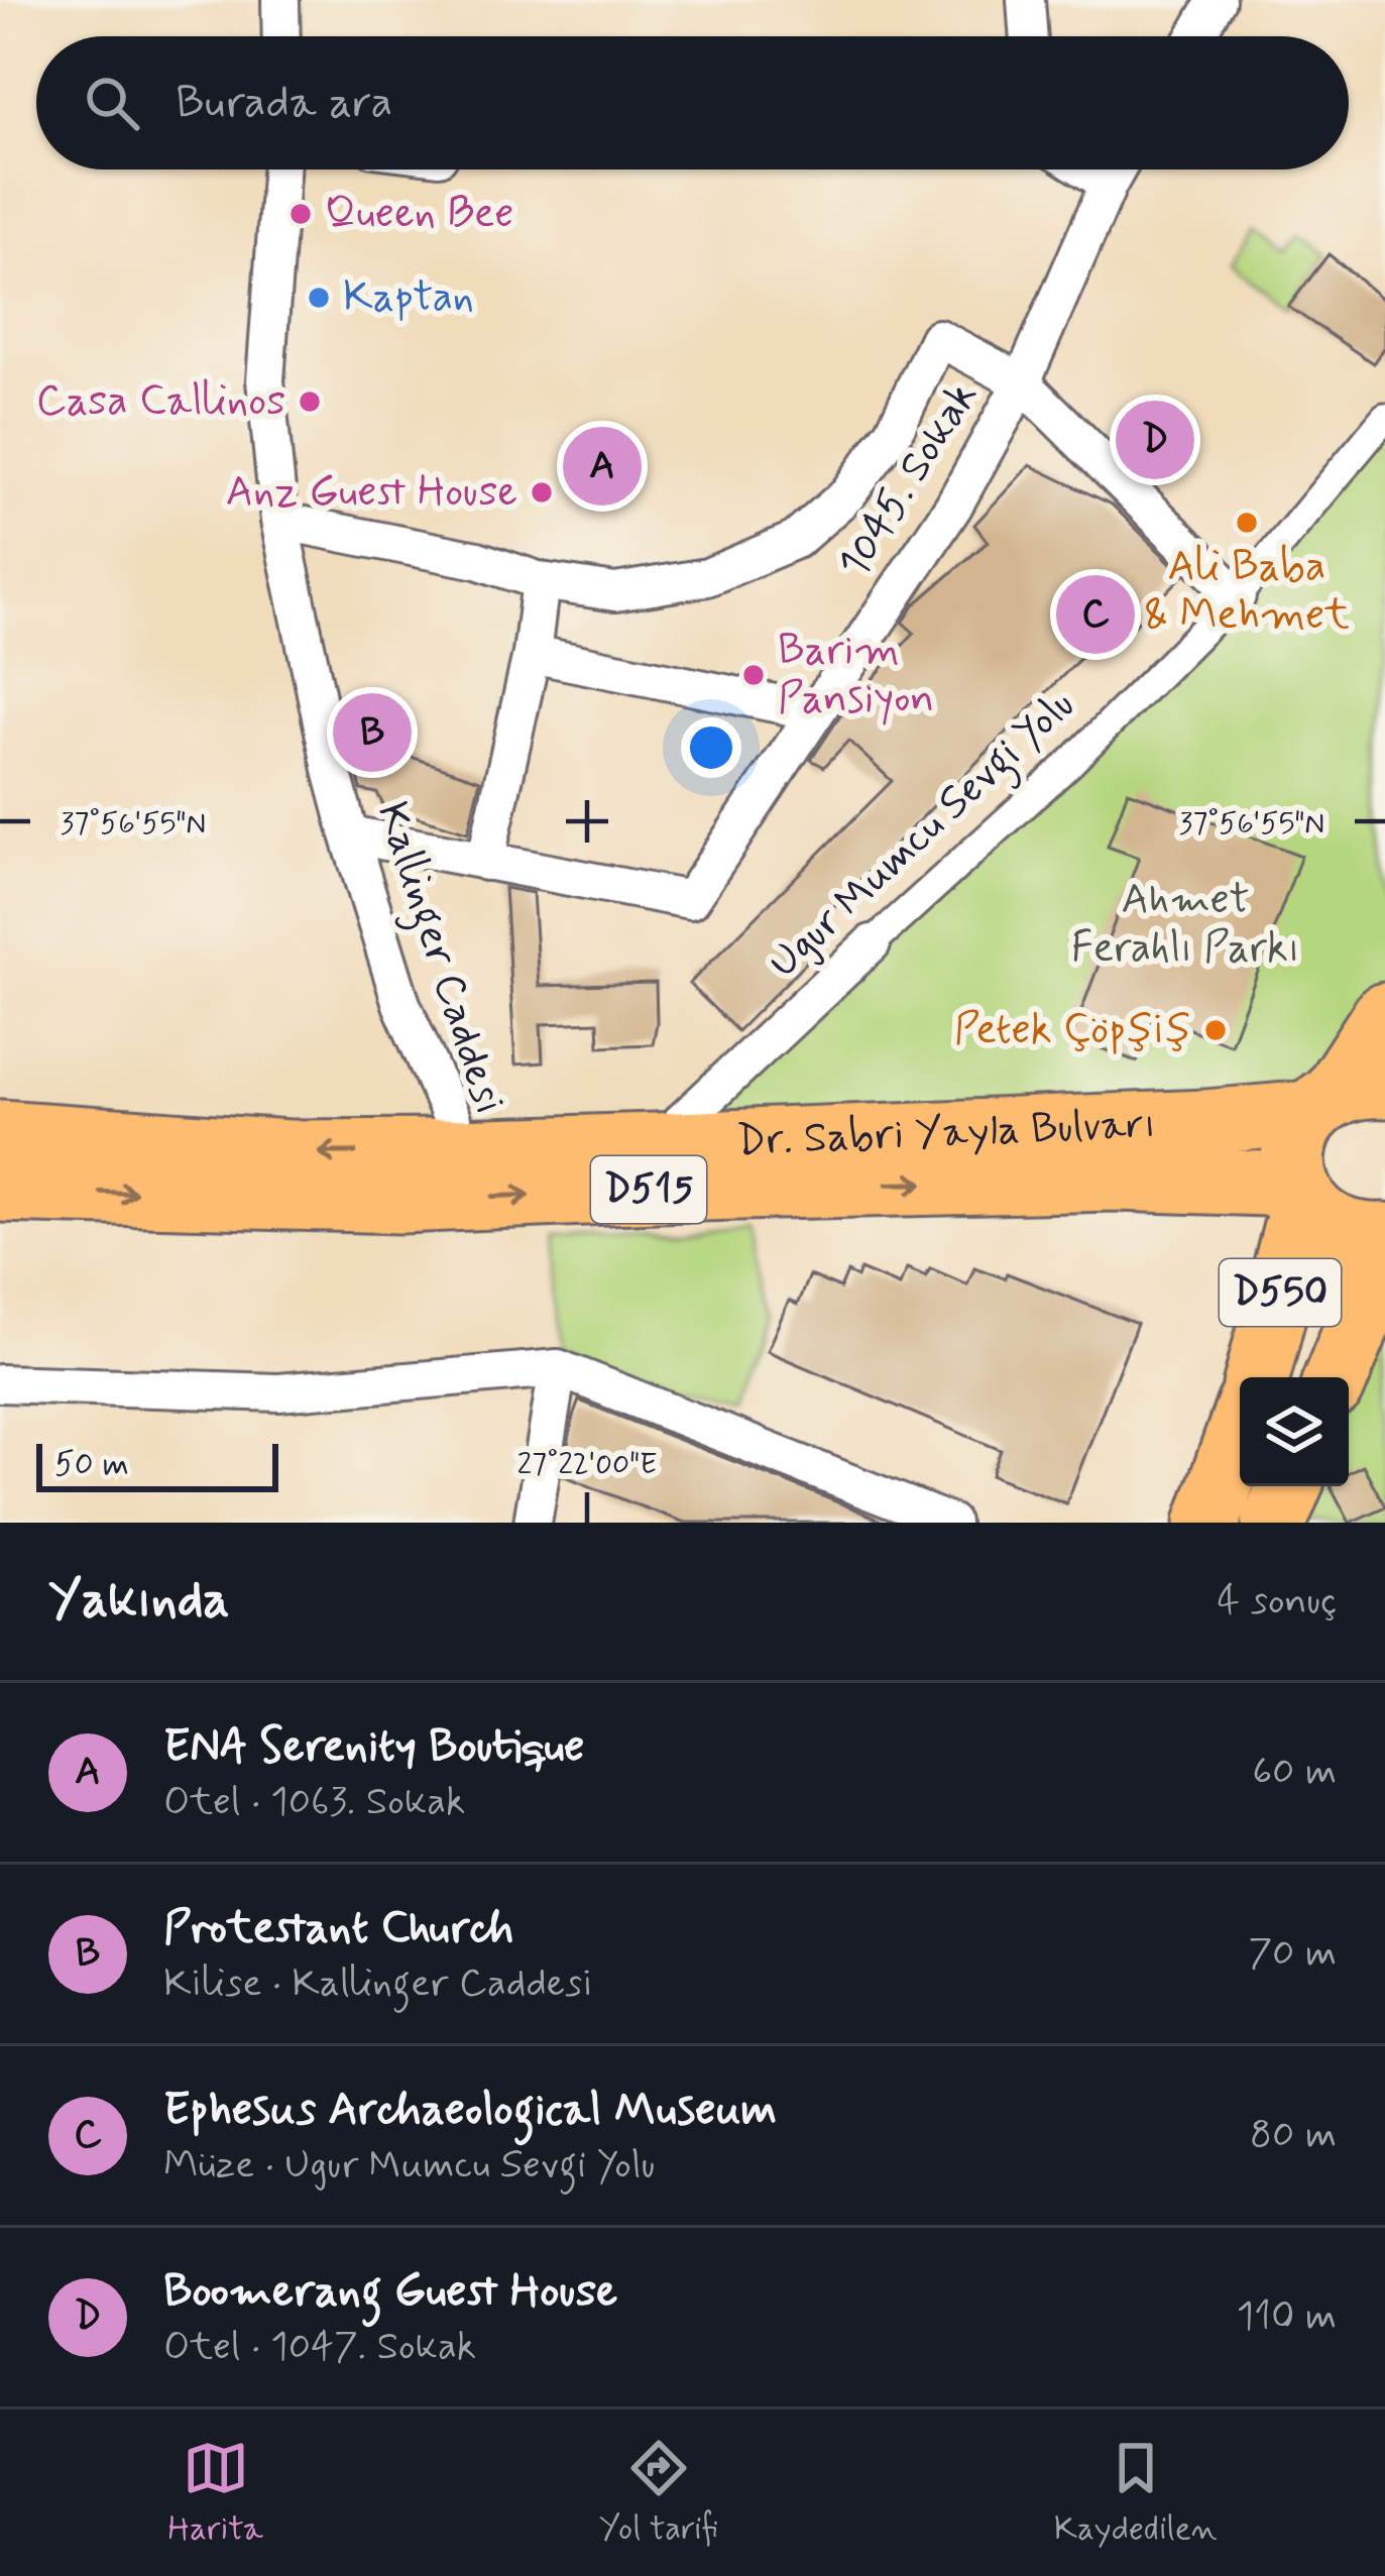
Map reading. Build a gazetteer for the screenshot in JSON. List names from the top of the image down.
{
  "streets": {
    "highway": ["Dr. Sabri Yayla Bulvarı", "D515", "D550"],
    "street": ["1045. Sokak", "Ugur Mumcu Sevgi Yolu", "Kallinger Caddesi"]
  },
  "crossings": [
    ["Ugur Mumcu Sevgi Yolu", "Dr. Sabri Yayla Bulvarı"],
    ["Kallinger Caddesi", "Dr. Sabri Yayla Bulvarı"],
    ["Dr. Sabri Yayla Bulvarı", "D550"]
  ],
  "parks": ["Ahmet Ferahlı Parkı"],
  "places": [
    "Queen Bee",
    "Kaptan",
    "Casa Callinos",
    "Anz Guest House",
    "Ali Baba & Mehmet",
    "Barim Pansiyon",
    "Petek Çöpşiş"
  ],
  "scale_bar": "50 m",
  "page": {
    "search": "Burada ara",
    "pins": [
      "D",
      "A",
      "C",
      "B"
    ],
    "scale": "50 m",
    "heading": ["Yakında", "4 sonuç"],
    "list": [
      {
        "mark": "A",
        "name": "ENA Serenity Boutique",
        "note": "Otel · 1063. Sokak",
        "value": "60 m"
      },
      {
        "mark": "B",
        "name": "Protestant Church",
        "note": "Kilise · Kallinger Caddesi",
        "value": "70 m"
      },
      {
        "mark": "C",
        "name": "Ephesus Archaeological Museum",
        "note": "Müze · Ugur Mumcu Sevgi Yolu",
        "value": "80 m"
      },
      {
        "mark": "D",
        "name": "Boomerang Guest House",
        "note": "Otel · 1047. Sokak",
        "value": "110 m"
      }
    ],
    "nav": ["Harita", "Yol tarifi", "Kaydedilen"]
  },
  "coordinates": ["37°56'55\"N", "27°22'00\"E"]
}
